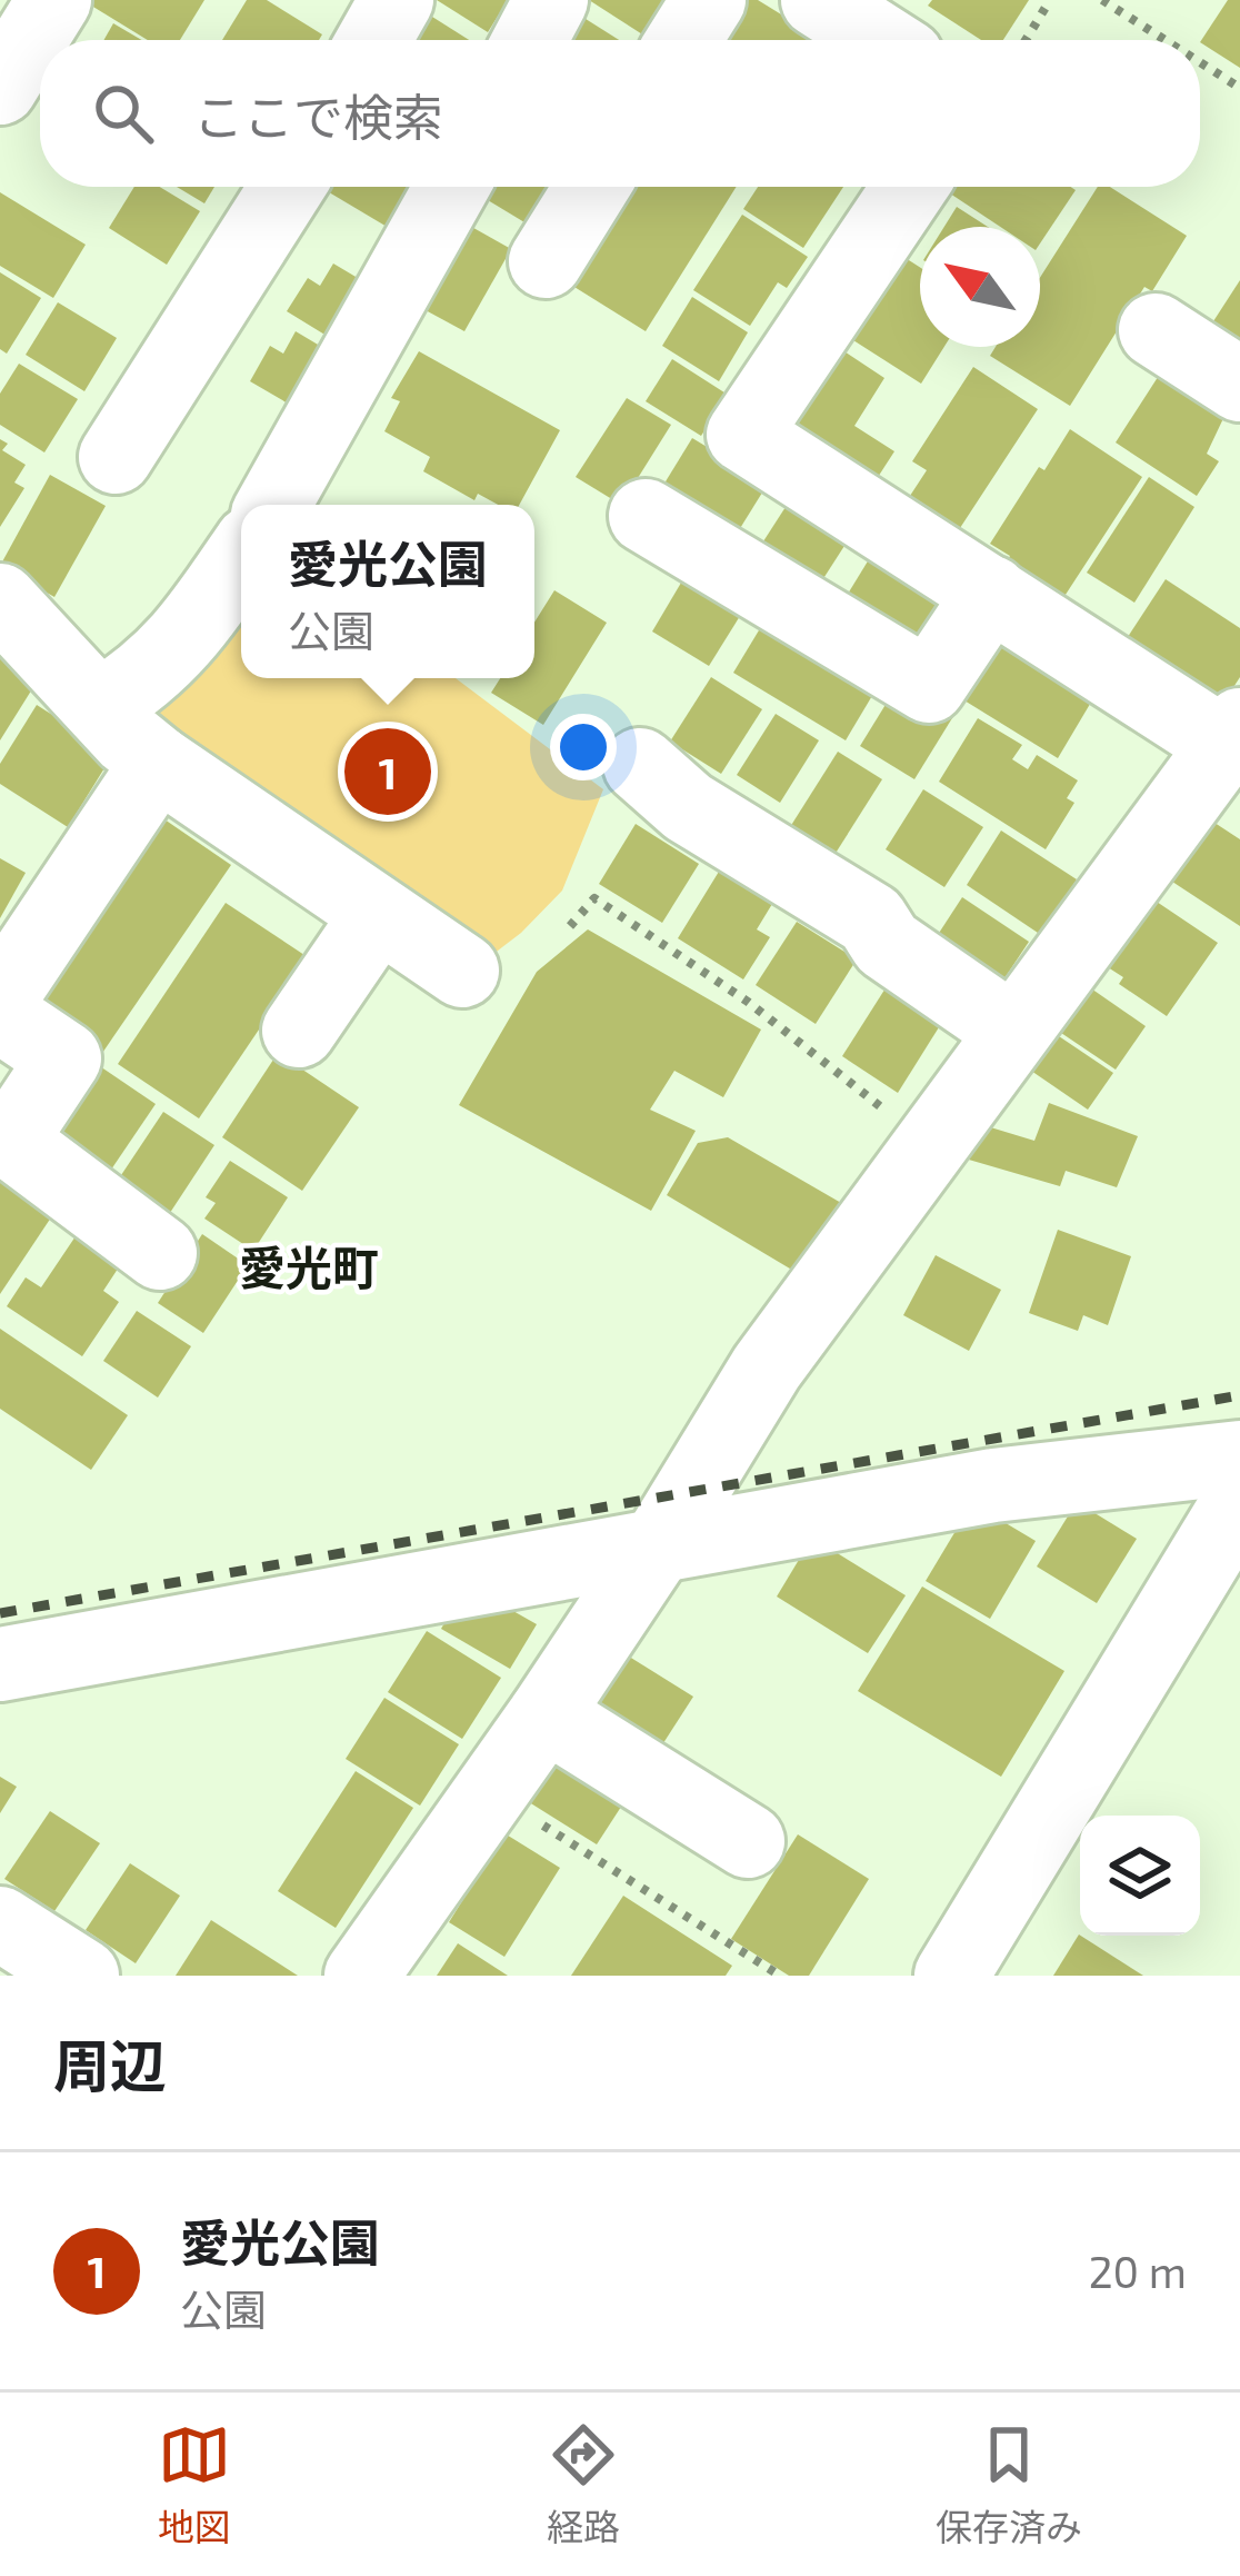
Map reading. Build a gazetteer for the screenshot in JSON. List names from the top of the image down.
{
  "districts": ["愛光町"],
  "north": "top left",
  "page": {
    "search": "ここで検索",
    "popup": ["愛光公園", "公園"],
    "pins": "1",
    "heading": "周辺",
    "list": [
      {
        "mark": "1",
        "name": "愛光公園",
        "note": "公園",
        "value": "20 m"
      }
    ],
    "nav": ["地図", "経路", "保存済み"]
  }
}
